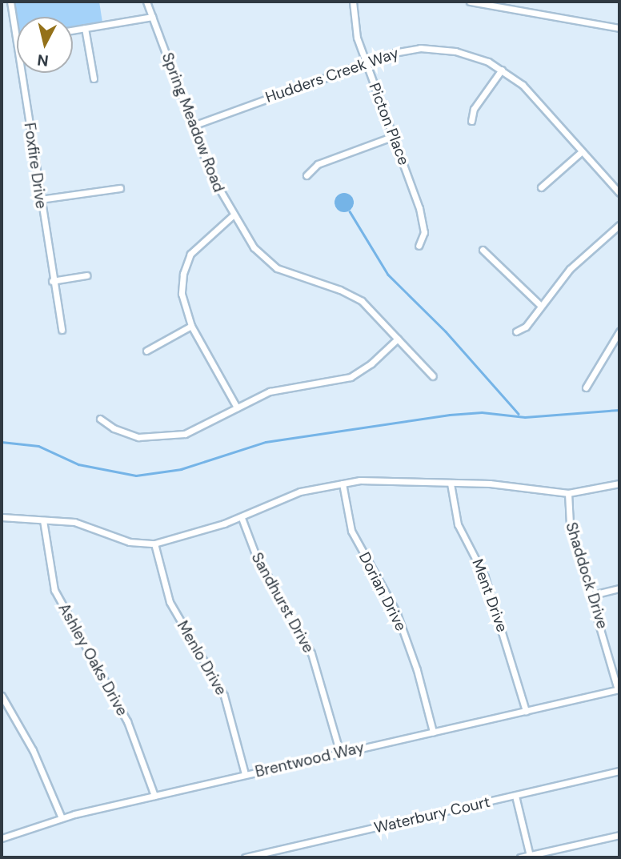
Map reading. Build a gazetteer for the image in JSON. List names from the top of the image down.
{
  "streets": {
    "street": [
      "Hudders Creek Way",
      "Spring Meadow Road",
      "Picton Place",
      "Foxfire Drive",
      "Shaddock Drive",
      "Dorian Drive",
      "Ment Drive",
      "Sandhurst Drive",
      "Menlo Drive",
      "Ashley Oaks Drive",
      "Brentwood Way",
      "Waterbury Court"
    ]
  },
  "crossings": [
    ["Hudders Creek Way", "Spring Meadow Road"],
    ["Hudders Creek Way", "Picton Place"],
    ["Shaddock Drive", "Brentwood Way"],
    ["Dorian Drive", "Brentwood Way"],
    ["Ment Drive", "Brentwood Way"],
    ["Sandhurst Drive", "Brentwood Way"],
    ["Menlo Drive", "Brentwood Way"],
    ["Ashley Oaks Drive", "Brentwood Way"]
  ],
  "north": "bottom"
}
